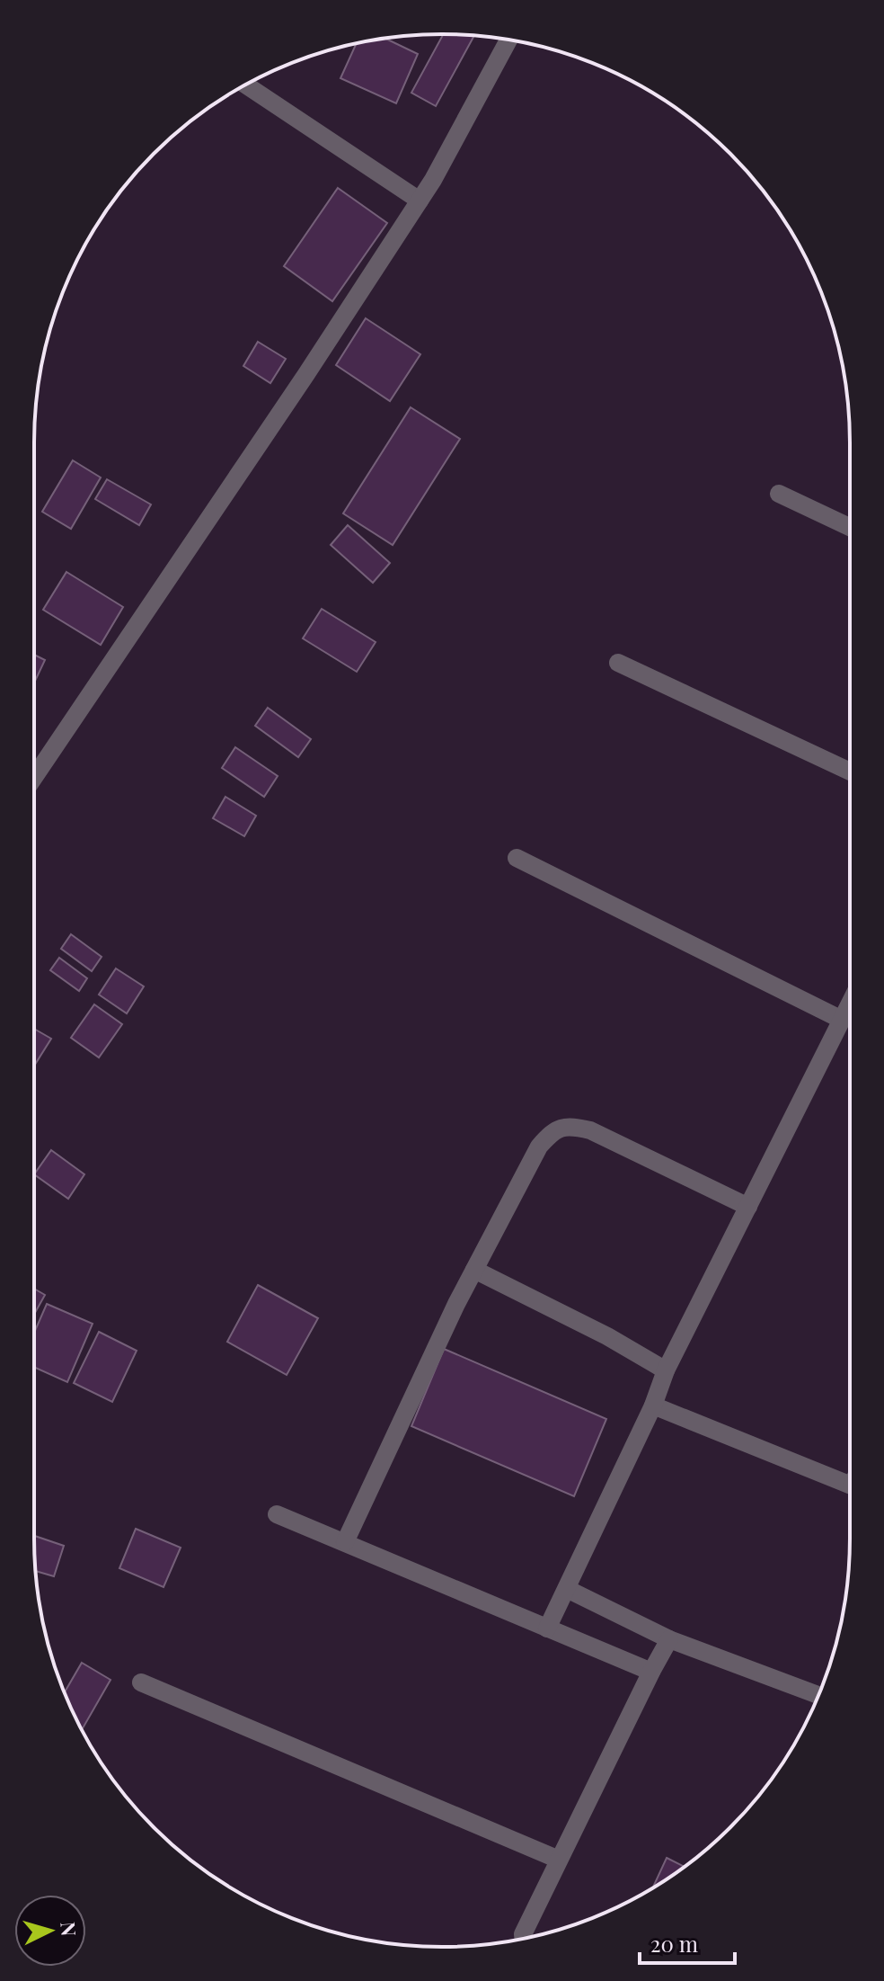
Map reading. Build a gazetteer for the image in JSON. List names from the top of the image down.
{
  "scale_bar": "20 m",
  "north": "right"
}
